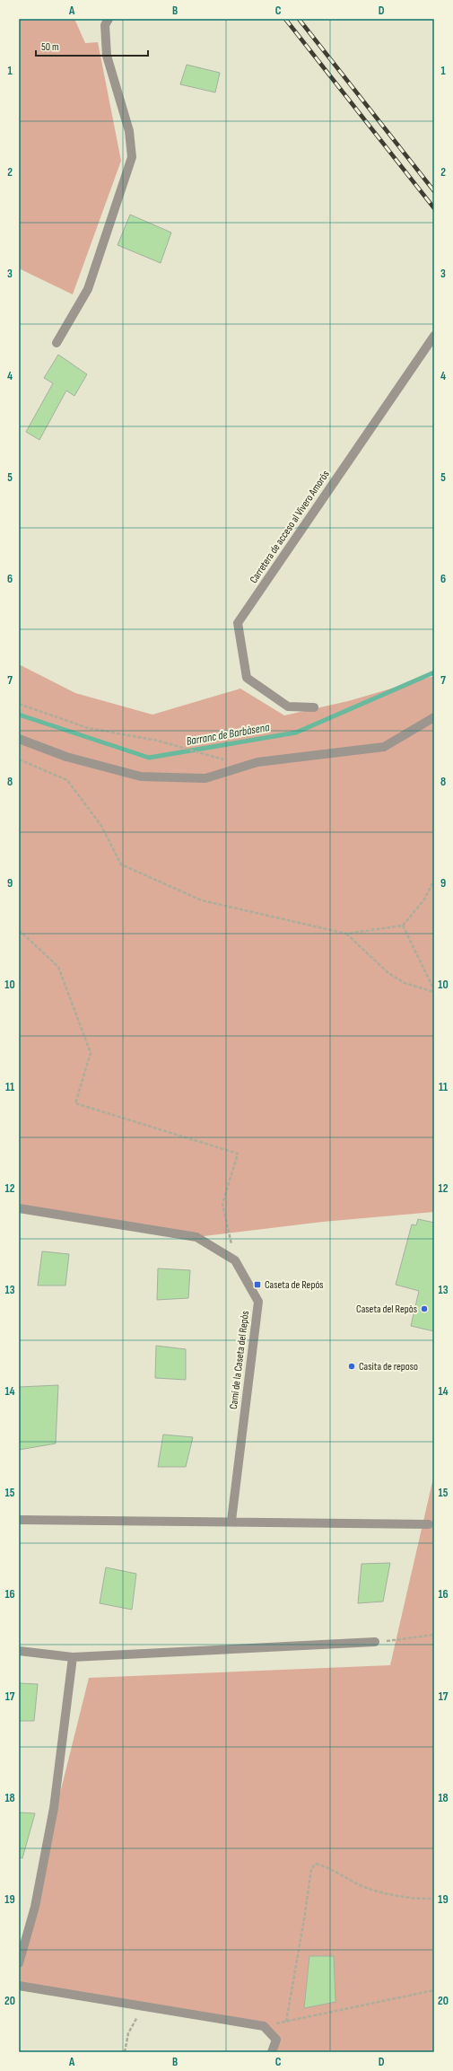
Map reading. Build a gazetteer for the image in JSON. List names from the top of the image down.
{
  "streets": {
    "street": ["Carretera de acceso al Vivero Amorós", "Camí de la Caseta del Repòs"]
  },
  "water": ["Barranc de Barbàsena"],
  "places": {
    "transit": ["Caseta de Repós"],
    "other": ["Caseta del Repòs", "Casita de reposo"]
  },
  "scale_bar": "50 m",
  "grid": {
    "columns": [
      "A",
      "B",
      "C",
      "D"
    ],
    "rows": [
      "1",
      "2",
      "3",
      "4",
      "5",
      "6",
      "7",
      "8",
      "9",
      "10",
      "11",
      "12",
      "13",
      "14",
      "15",
      "16",
      "17",
      "18",
      "19",
      "20"
    ]
  }
}
